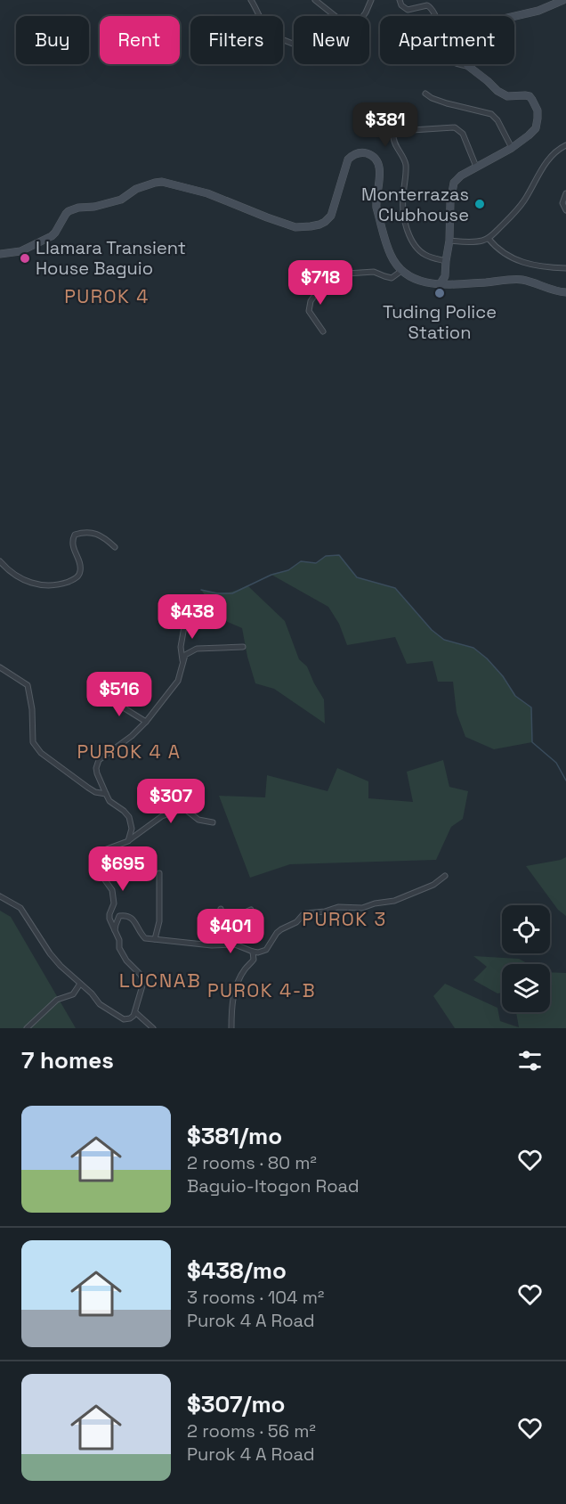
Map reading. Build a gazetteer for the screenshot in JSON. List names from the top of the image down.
{
  "districts": [
    "PUROK 4",
    "PUROK 4 A",
    "PUROK 3",
    "LUCNAB",
    "PUROK 4-B"
  ],
  "places": ["Monterrazas Clubhouse", "Llamara Transient House Baguio", "Tuding Police Station"],
  "page": {
    "chip": [
      "Buy",
      "Rent",
      "Filters",
      "New",
      "Apartment"
    ],
    "price": [
      "$381",
      "$718",
      "$438",
      "$516",
      "$307",
      "$695",
      "$401"
    ],
    "heading": "7 homes",
    "list": [
      {
        "name": "$381/mo",
        "note": "2 rooms · 80 m² · Baguio-Itogon Road"
      },
      {
        "name": "$438/mo",
        "note": "3 rooms · 104 m² · Purok 4 A Road"
      },
      {
        "name": "$307/mo",
        "note": "2 rooms · 56 m² · Purok 4 A Road"
      }
    ]
  }
}
